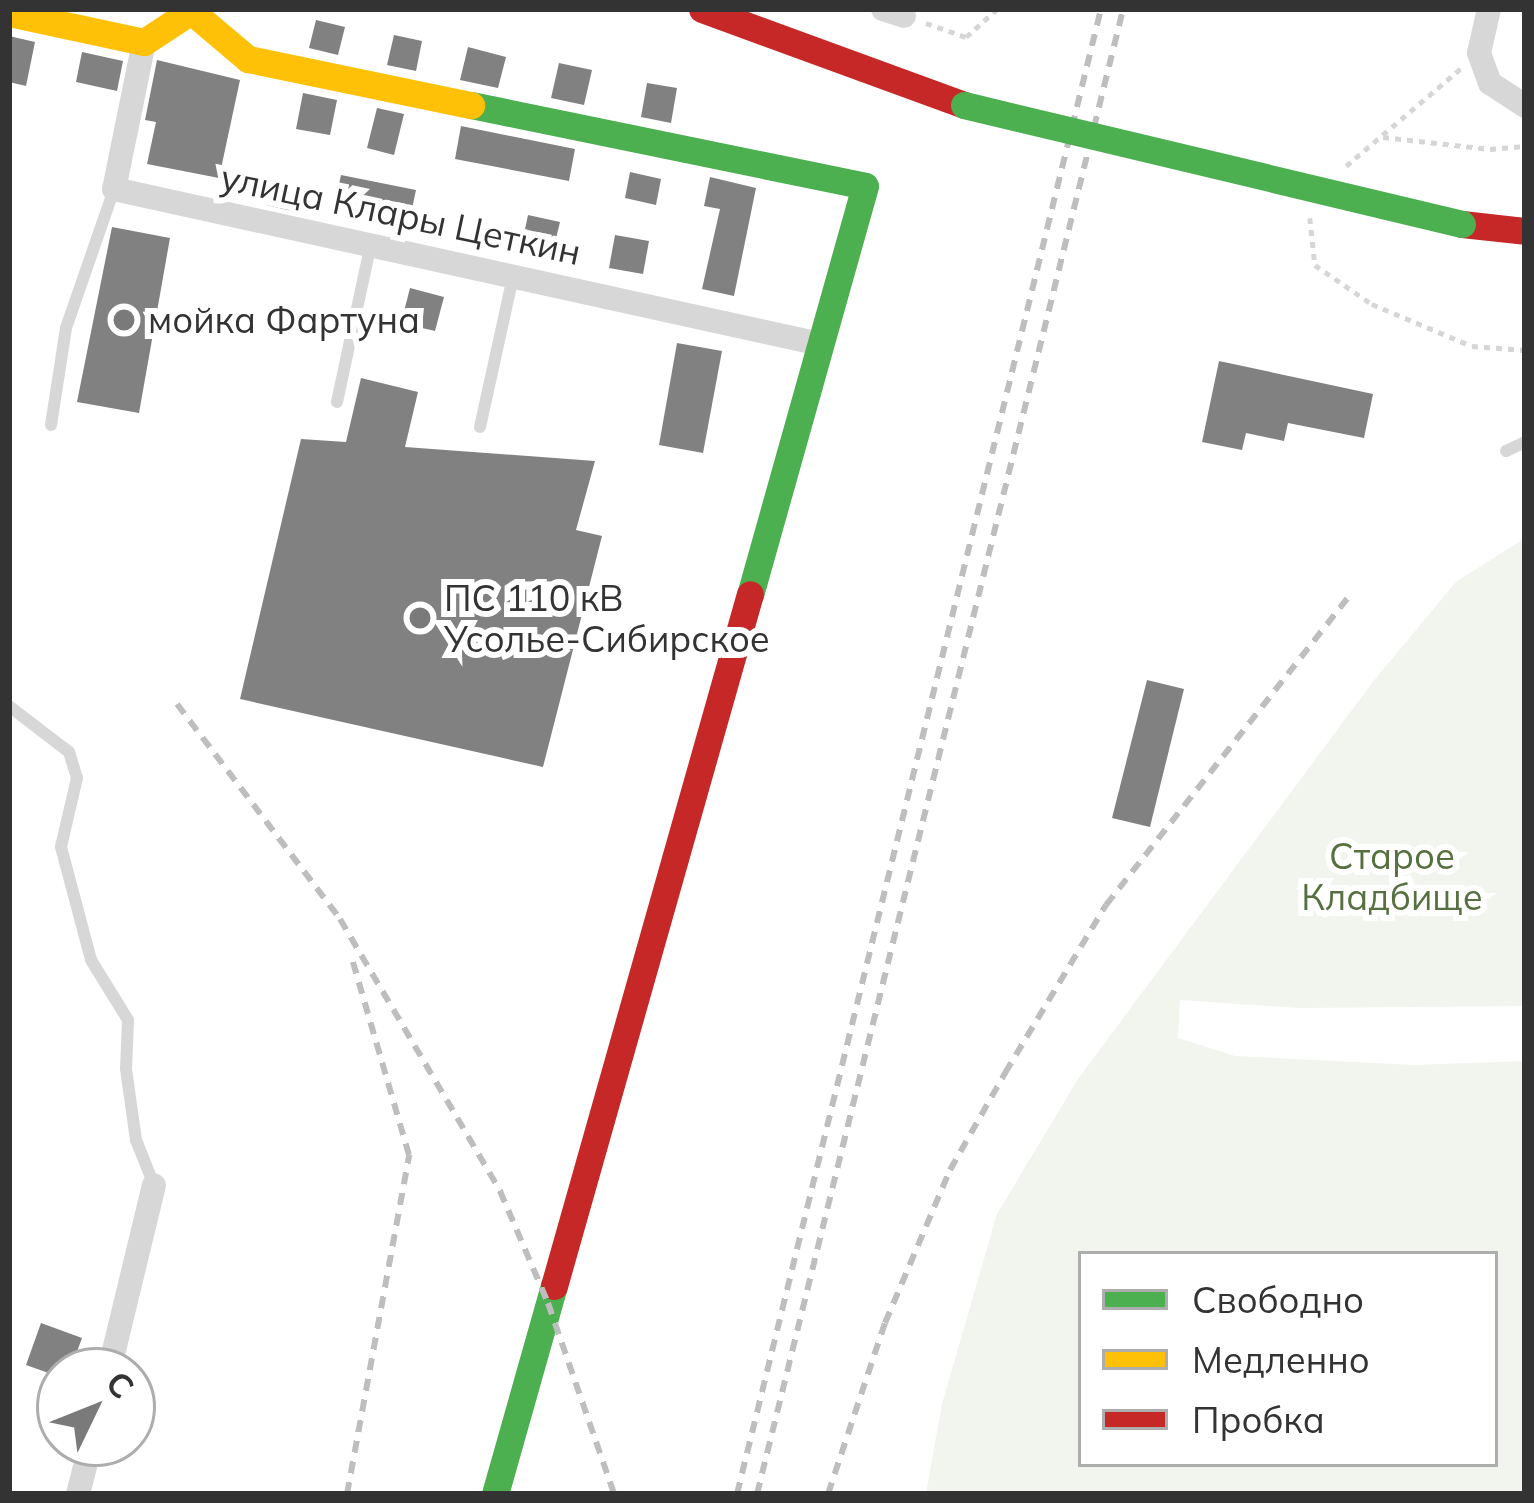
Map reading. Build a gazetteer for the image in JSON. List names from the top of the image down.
{
  "streets": {
    "street": ["улица Клары Цеткин"]
  },
  "parks": ["Старое Кладбище"],
  "places": ["мойка Фартуна", "ПС 110 кВ Усолье-Сибирское"],
  "legend": ["Свободно", "Медленно", "Пробка"],
  "north": "top right"
}
